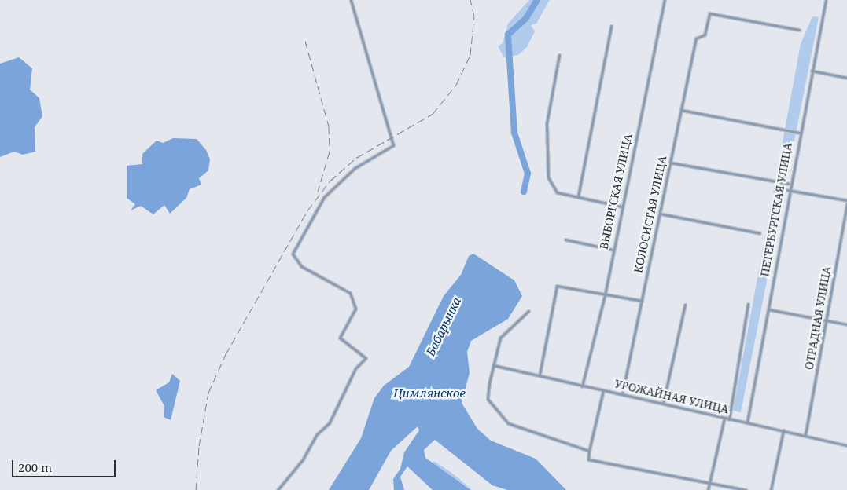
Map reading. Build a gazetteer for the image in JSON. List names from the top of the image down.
{
  "streets": {
    "street": [
      "ВЫБОРГСКАЯ УЛИЦА",
      "ПЕТЕРБУРГСКАЯ УЛИЦА",
      "КОЛОСИСТАЯ УЛИЦА",
      "ОТРАДНАЯ УЛИЦА",
      "УРОЖАЙНАЯ УЛИЦА"
    ]
  },
  "crossings": [
    ["ВЫБОРГСКАЯ УЛИЦА", "УРОЖАЙНАЯ УЛИЦА"],
    ["ПЕТЕРБУРГСКАЯ УЛИЦА", "УРОЖАЙНАЯ УЛИЦА"],
    ["КОЛОСИСТАЯ УЛИЦА", "УРОЖАЙНАЯ УЛИЦА"],
    ["ОТРАДНАЯ УЛИЦА", "УРОЖАЙНАЯ УЛИЦА"]
  ],
  "water": ["Бабарынка", "Цимлянское"],
  "scale_bar": "200 m"
}
